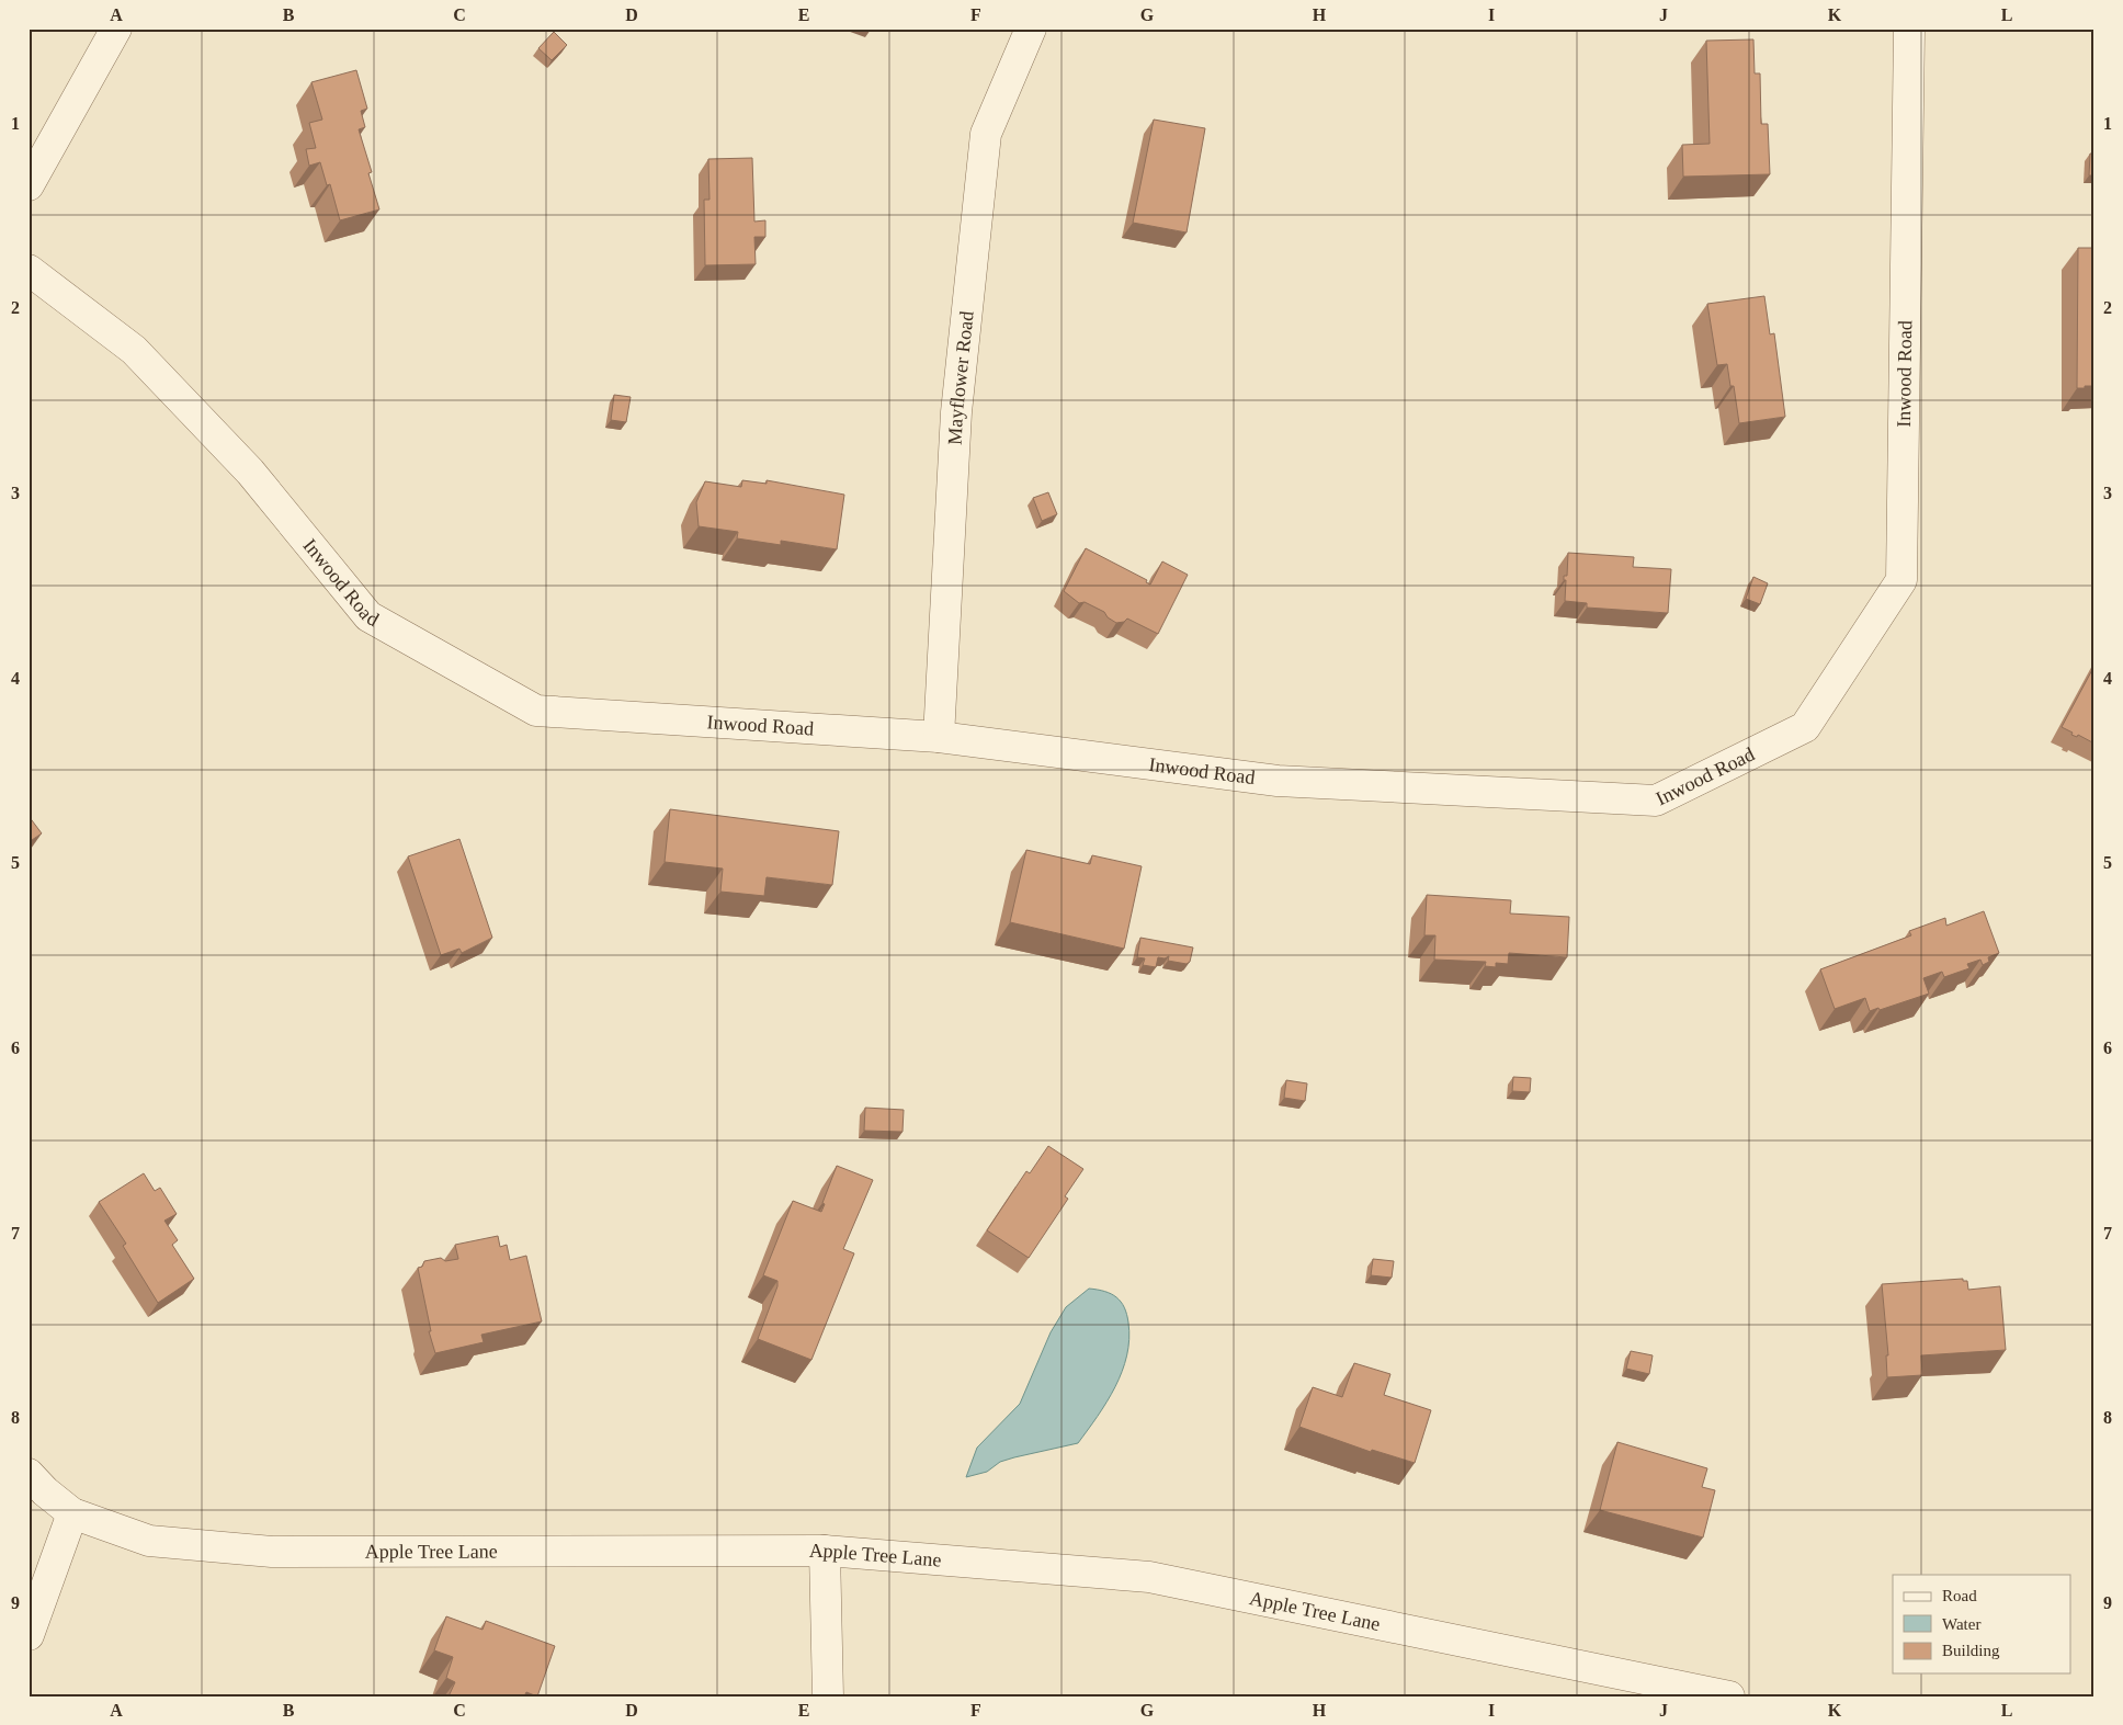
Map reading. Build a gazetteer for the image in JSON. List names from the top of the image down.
{
  "streets": {
    "street": ["Inwood Road", "Mayflower Road", "Apple Tree Lane"]
  },
  "crossings": [
    ["Inwood Road", "Mayflower Road"]
  ],
  "legend": ["Road", "Water", "Building"],
  "grid": {
    "columns": [
      "A",
      "B",
      "C",
      "D",
      "E",
      "F",
      "G",
      "H",
      "I",
      "J",
      "K",
      "L"
    ],
    "rows": [
      "1",
      "2",
      "3",
      "4",
      "5",
      "6",
      "7",
      "8",
      "9"
    ]
  }
}
